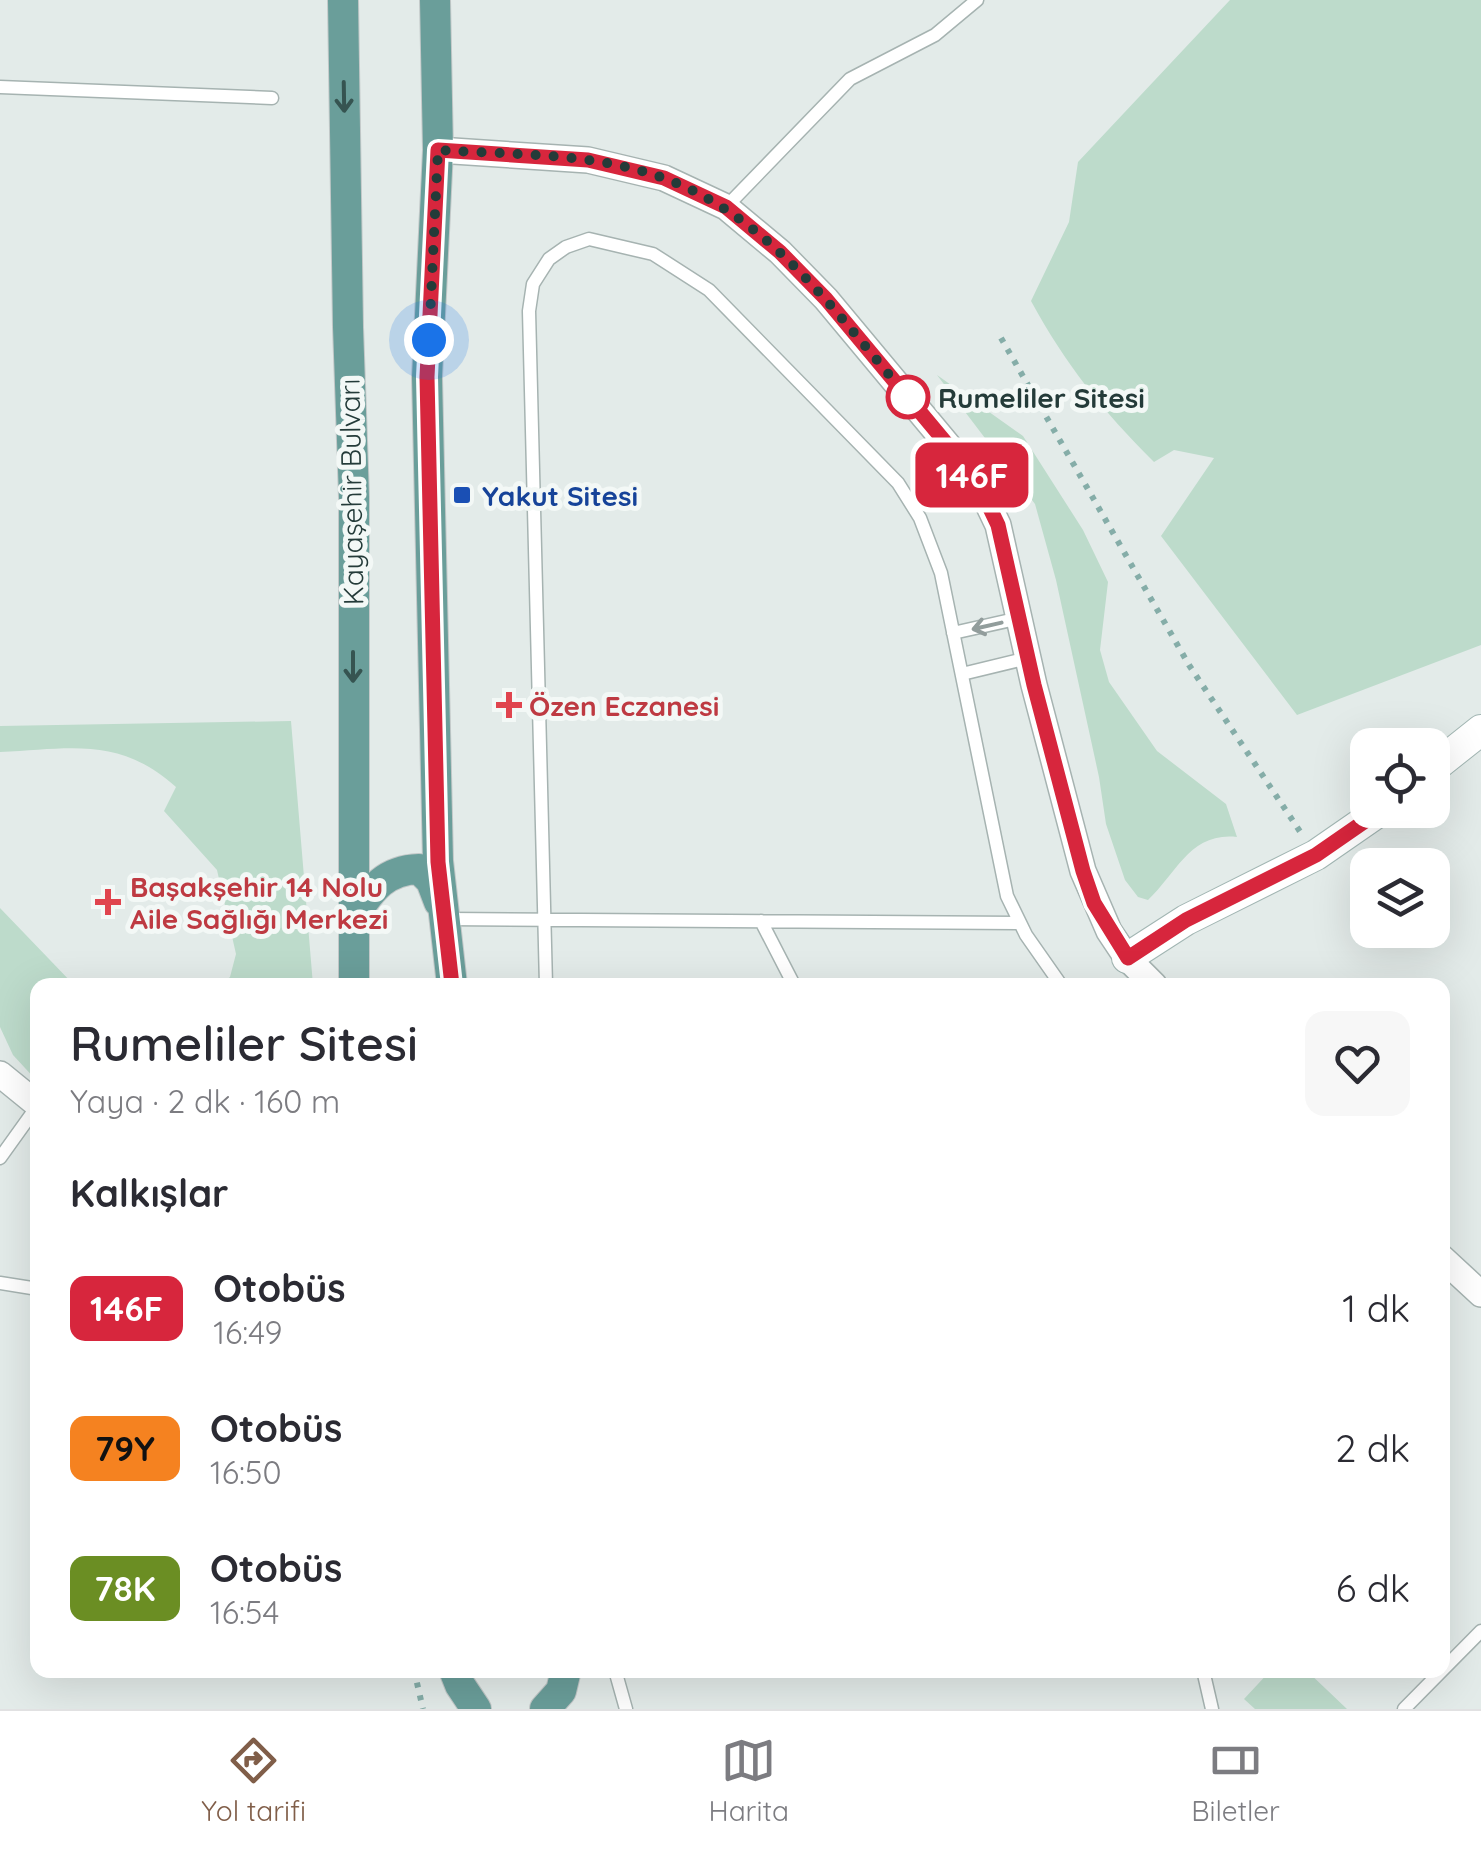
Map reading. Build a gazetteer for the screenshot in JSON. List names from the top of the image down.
{
  "streets": {
    "main road": ["Kayaşehir Bulvarı"]
  },
  "places": {
    "other": ["Rumeliler Sitesi"],
    "transit": ["Yakut Sitesi"],
    "health": ["Özen Eczanesi", "Başakşehir 14 Nolu Aile Sağlığı Merkezi"]
  },
  "lines": ["bus line 146F"],
  "page": {
    "on_map": "146F",
    "heading": [
      ["Rumeliler Sitesi", "Yaya · 2 dk · 160 m"],
      "Kalkışlar"
    ],
    "list": [
      {
        "mark": "146F",
        "name": "Otobüs",
        "note": "16:49",
        "value": "1 dk"
      },
      {
        "mark": "79Y",
        "name": "Otobüs",
        "note": "16:50",
        "value": "2 dk"
      },
      {
        "mark": "78K",
        "name": "Otobüs",
        "note": "16:54",
        "value": "6 dk"
      }
    ],
    "tabs": ["Yol tarifi", "Harita", "Biletler"]
  }
}
